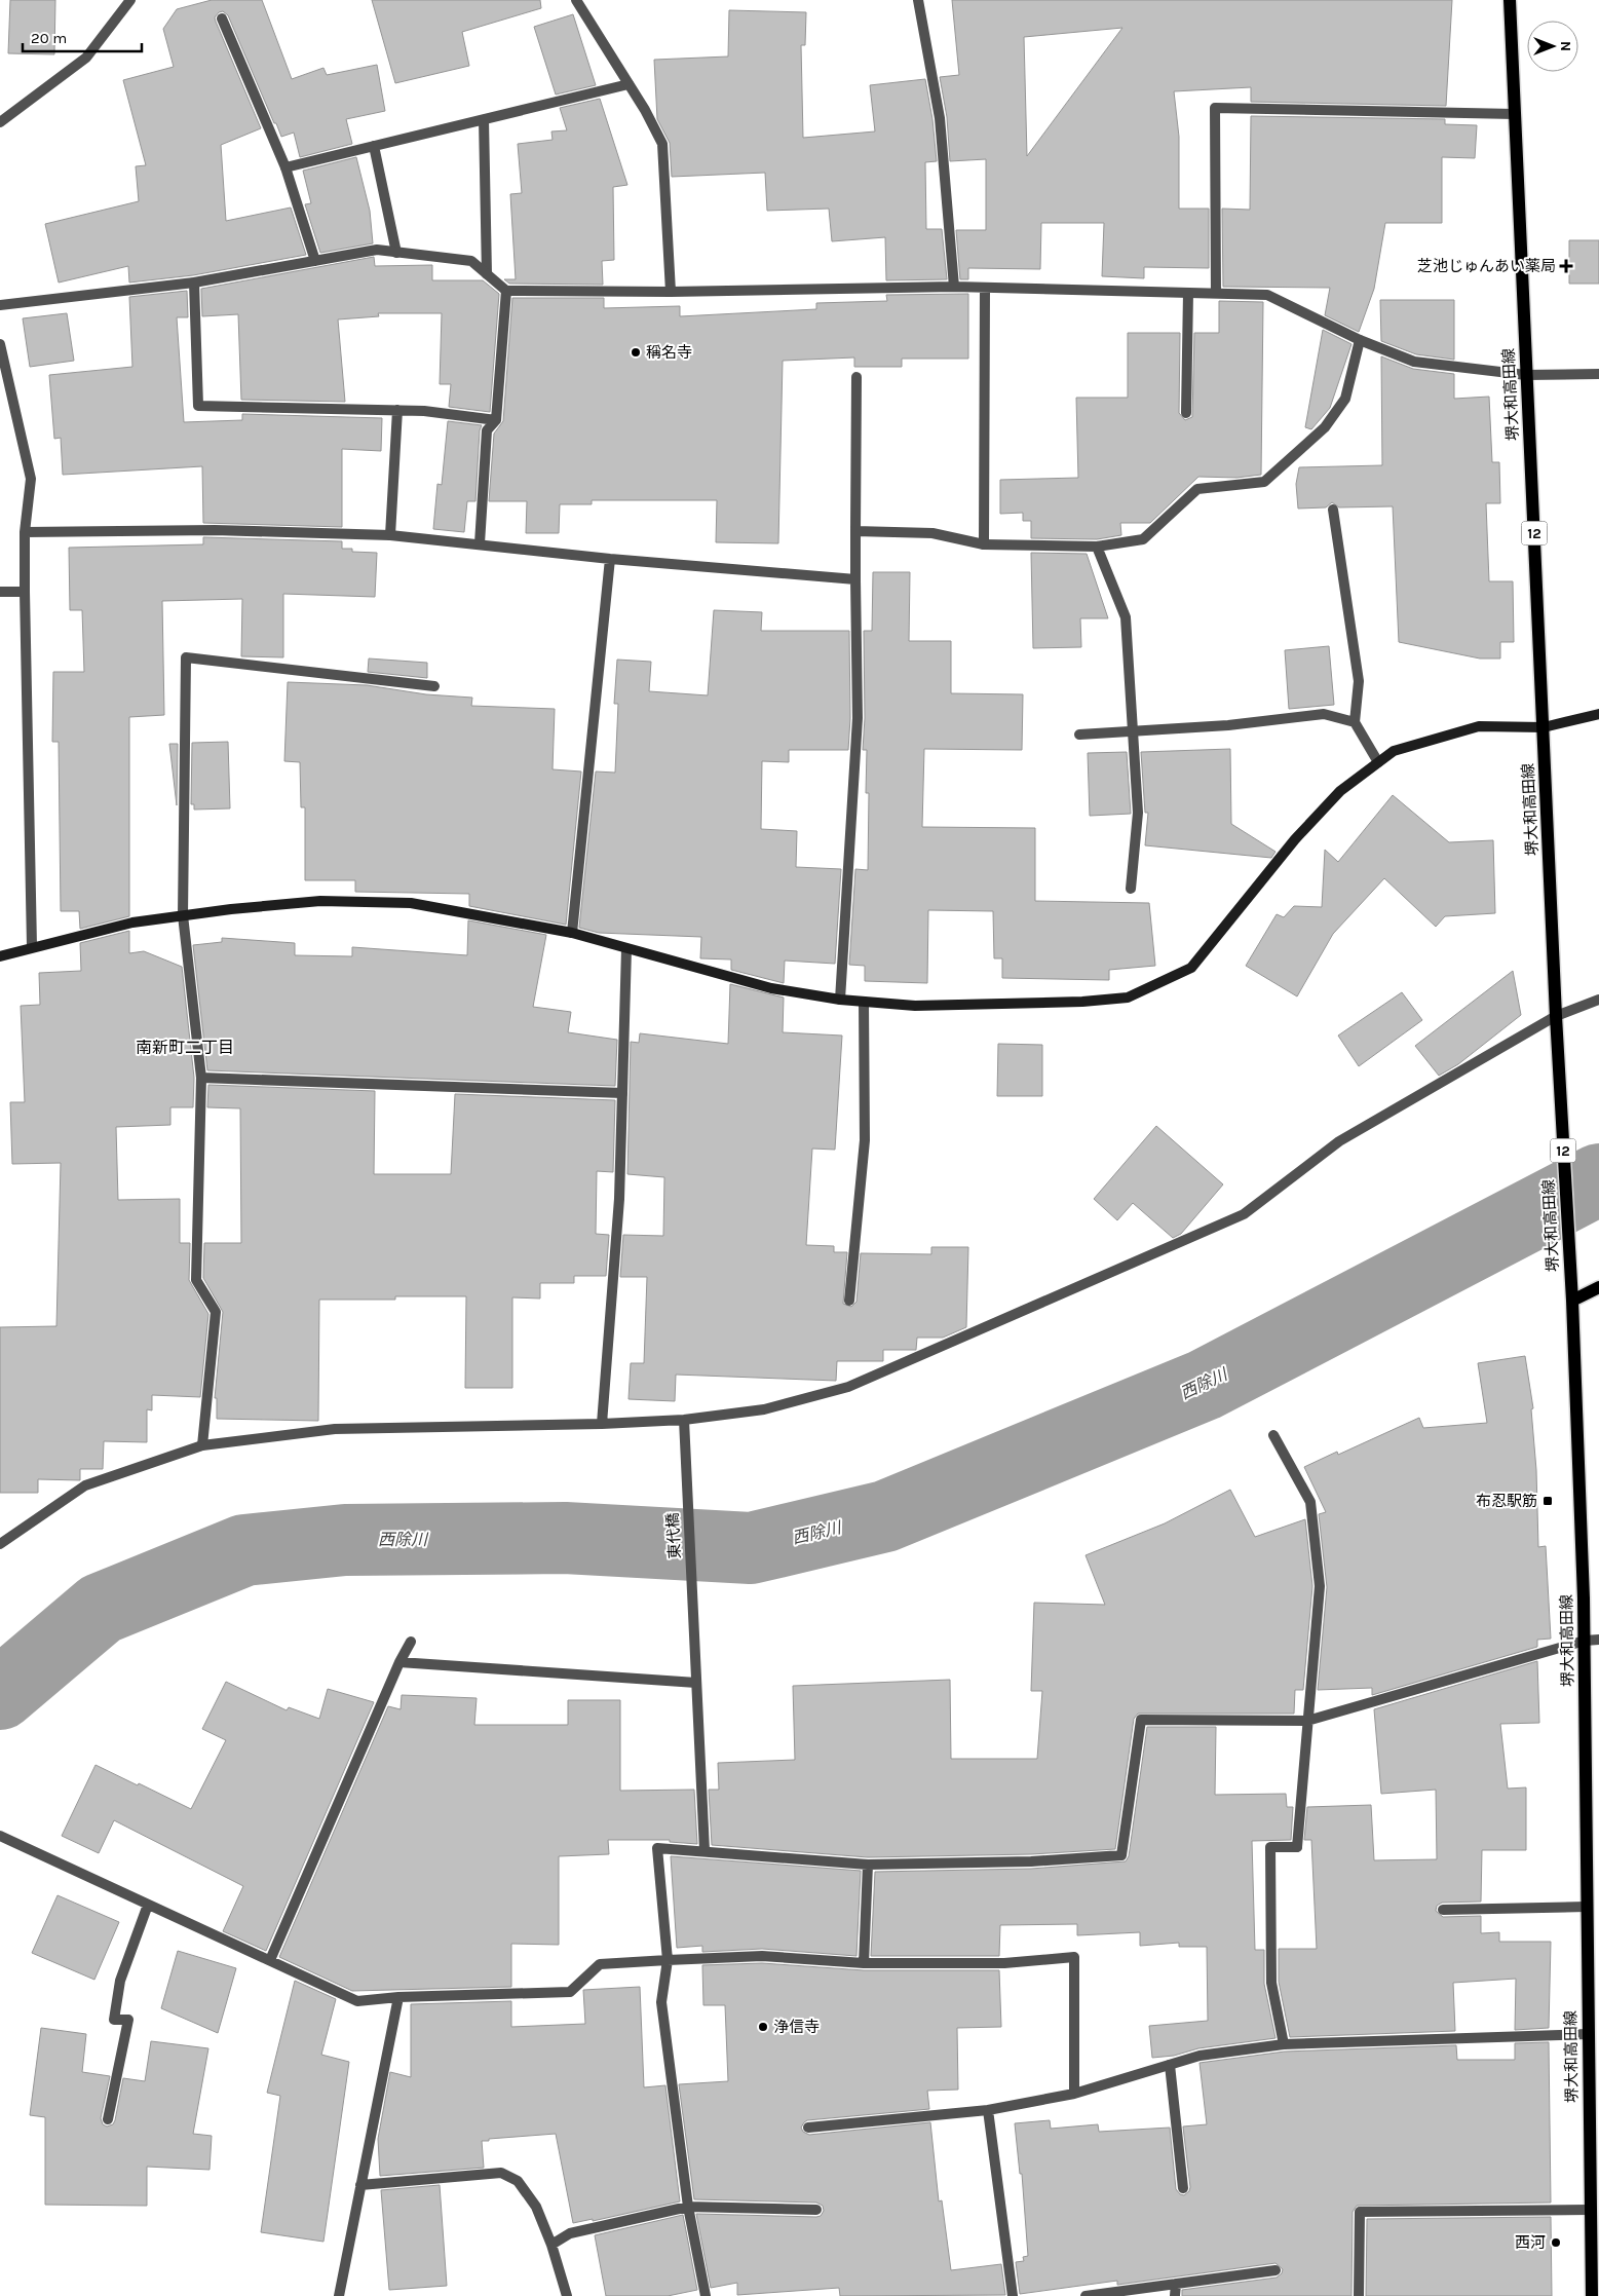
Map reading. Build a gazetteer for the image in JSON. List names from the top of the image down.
{
  "streets": {
    "main road": ["堺大和高田線", "12"],
    "street": ["東代橋"]
  },
  "districts": ["南新町二丁目"],
  "water": ["西除川"],
  "places": {
    "health": ["芝池じゅんあい薬局"],
    "other": ["稱名寺", "浄信寺", "西河"],
    "transit": ["布忍駅筋"]
  },
  "scale_bar": "20 m",
  "north": "right"
}
